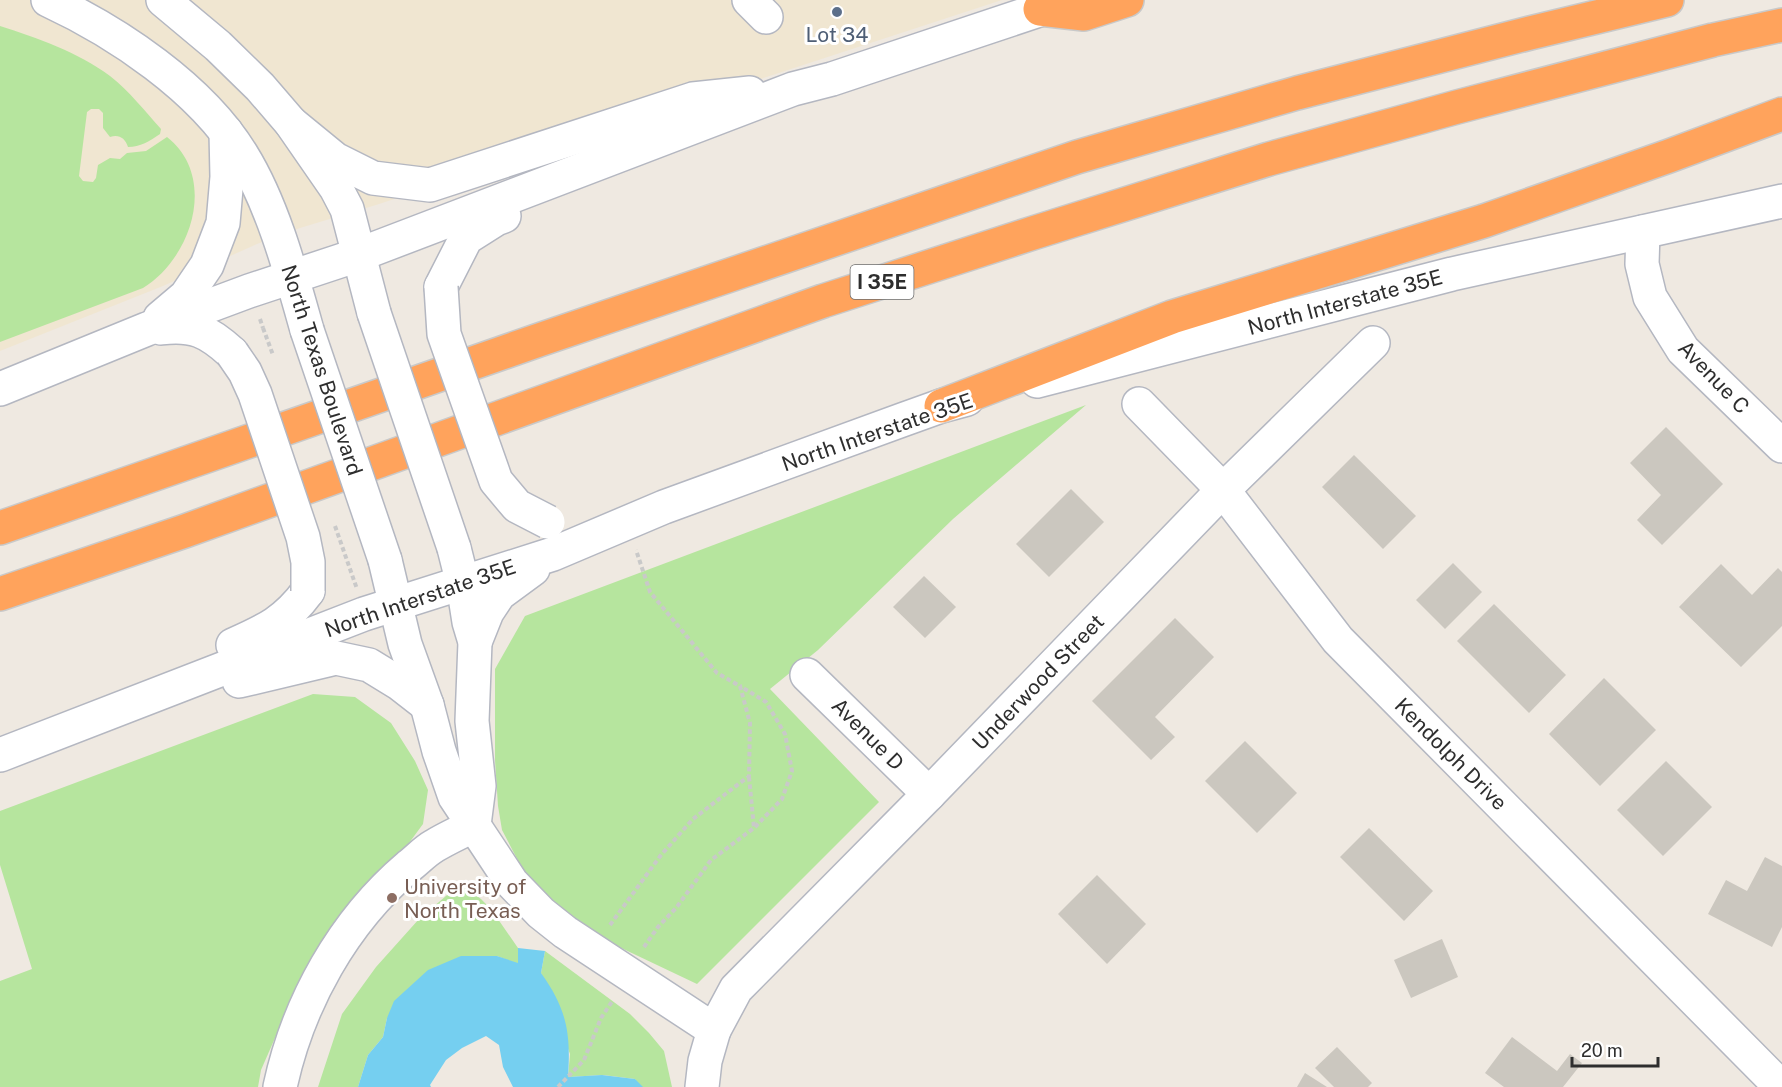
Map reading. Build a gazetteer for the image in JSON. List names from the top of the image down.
{
  "streets": {
    "highway": ["I 35E"],
    "main road": [
      "North Interstate 35E",
      "North Texas Boulevard",
      "Avenue C",
      "Underwood Street",
      "Avenue D",
      "Kendolph Drive"
    ]
  },
  "crossings": [
    ["North Interstate 35E", "North Texas Boulevard"],
    ["North Interstate 35E", "Avenue C"],
    ["North Texas Boulevard", "Underwood Street"],
    ["Underwood Street", "Avenue D"],
    ["Underwood Street", "Kendolph Drive"]
  ],
  "places": ["Lot 34", "University of North Texas"],
  "scale_bar": "20 m"
}
